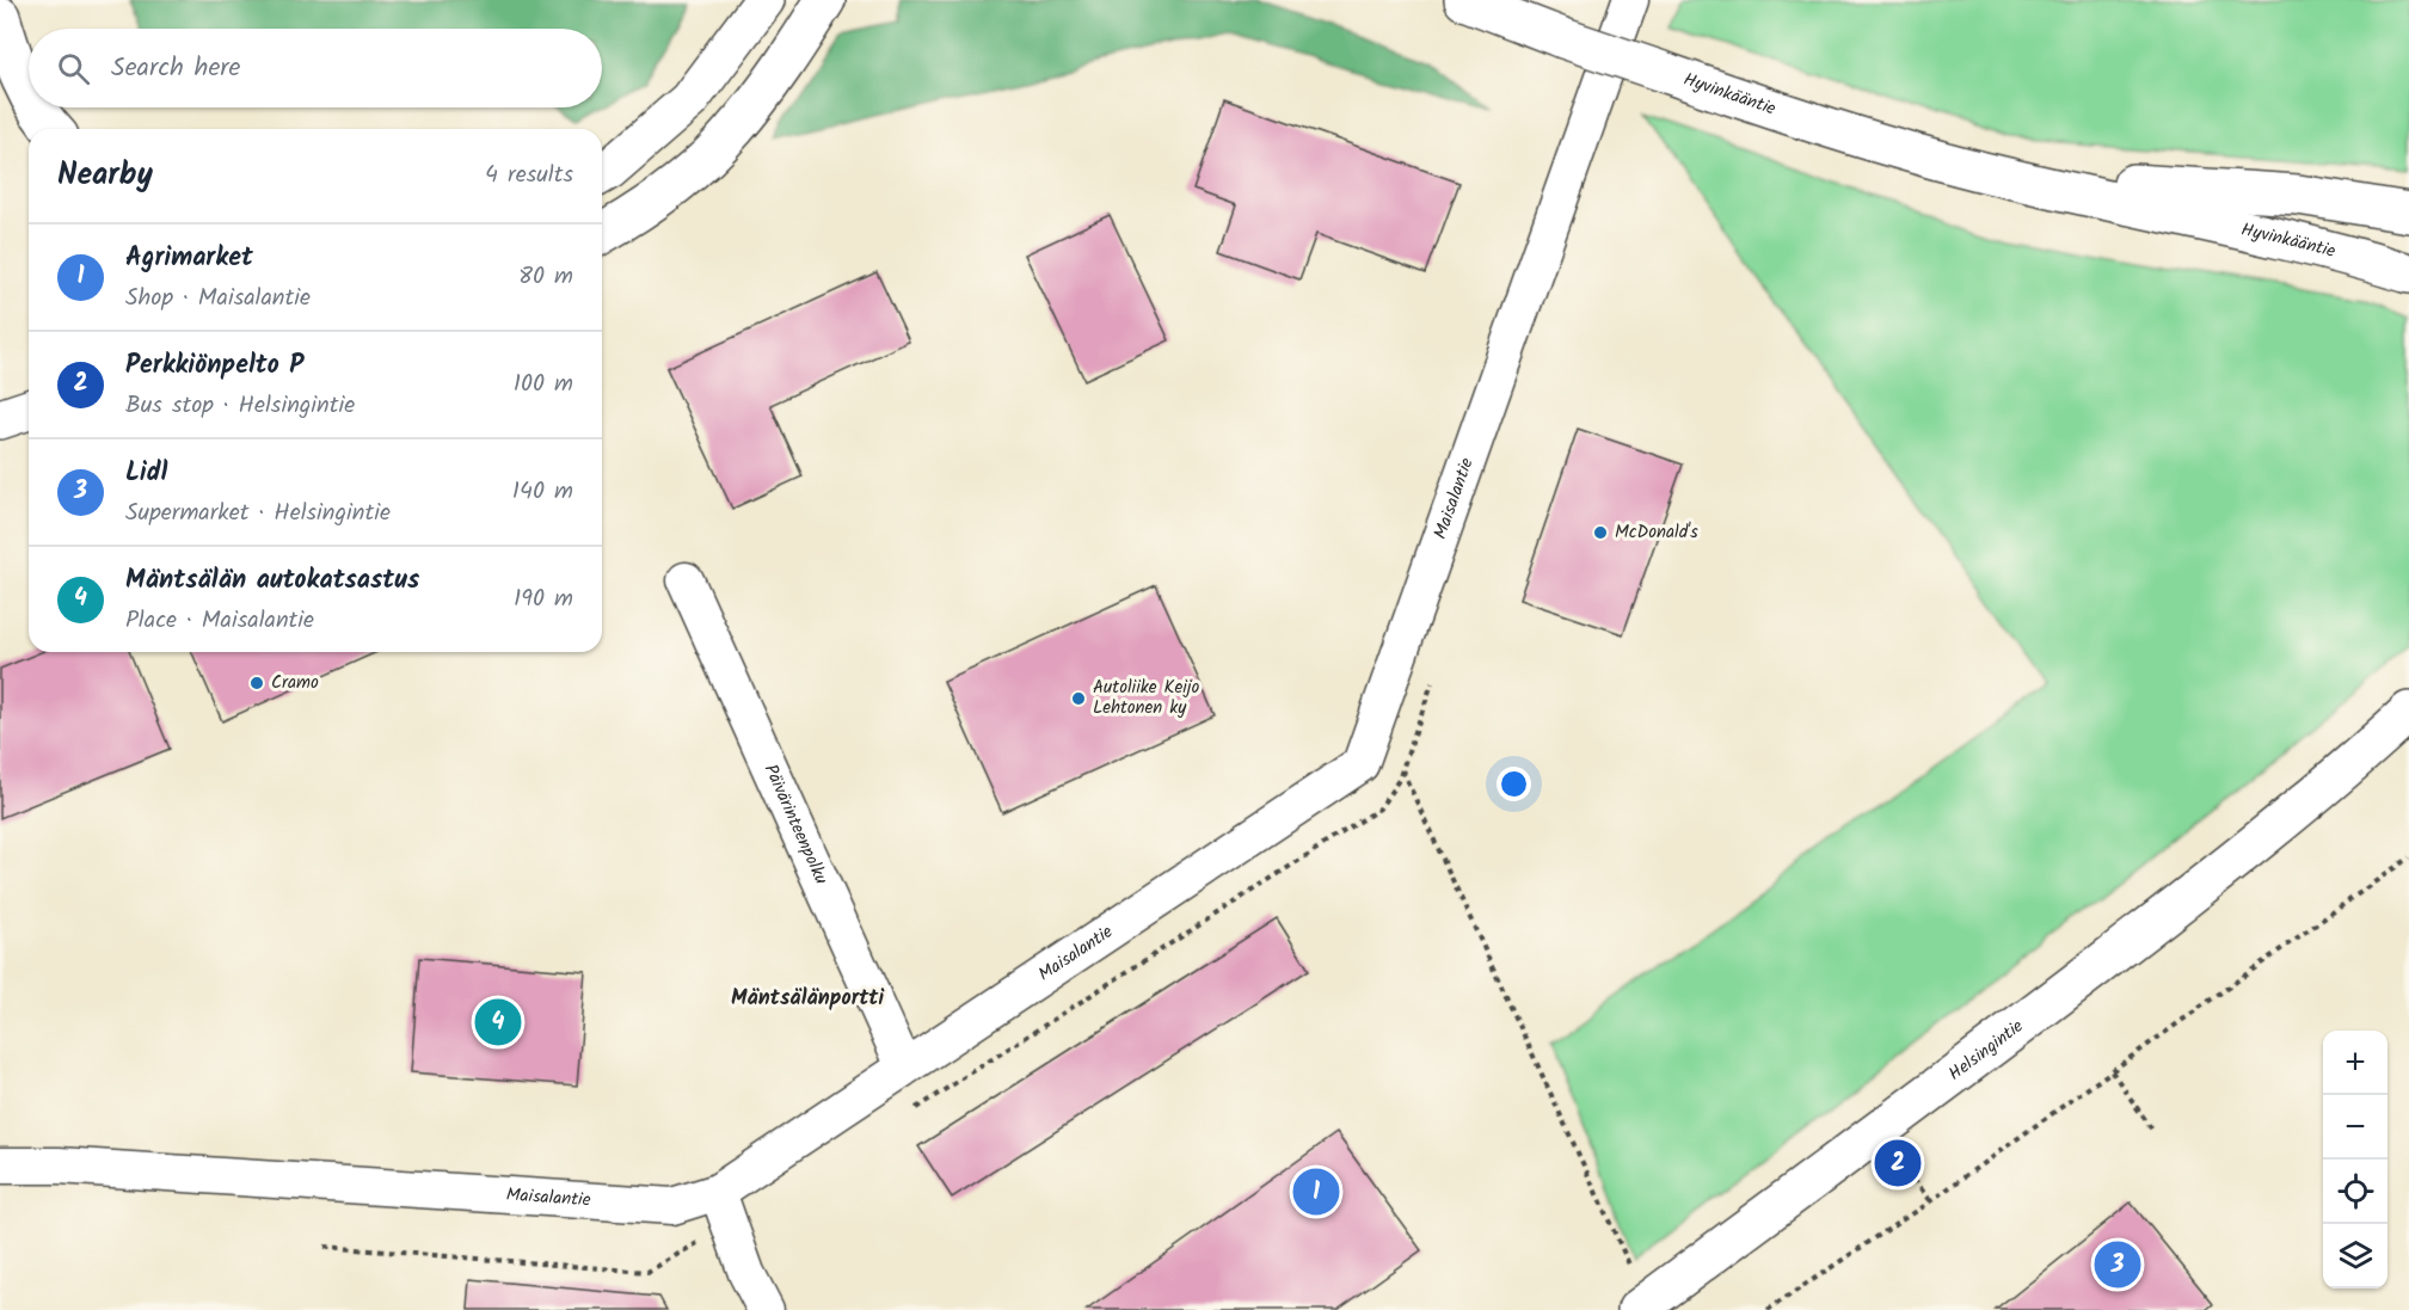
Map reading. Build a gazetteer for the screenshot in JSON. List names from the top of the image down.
{
  "streets": {
    "main road": ["Hyvinkääntie", "Helsingintie"],
    "street": ["Maisalantie", "Päivärinteenpolku"]
  },
  "crossings": [
    ["Maisalantie", "Päivärinteenpolku"]
  ],
  "districts": ["Mäntsälänportti"],
  "places": ["McDonald's", "Cramo", "Autoliike Keijo Lehtonen ky"],
  "page": {
    "search": "Search here",
    "heading": ["Nearby", "4 results"],
    "list": [
      {
        "mark": "1",
        "name": "Agrimarket",
        "note": "Shop · Maisalantie",
        "value": "80 m"
      },
      {
        "mark": "2",
        "name": "Perkkiönpelto P",
        "note": "Bus stop · Helsingintie",
        "value": "100 m"
      },
      {
        "mark": "3",
        "name": "Lidl",
        "note": "Supermarket · Helsingintie",
        "value": "140 m"
      },
      {
        "mark": "4",
        "name": "Mäntsälän autokatsastus",
        "note": "Place · Maisalantie",
        "value": "190 m"
      }
    ],
    "pins": [
      "4",
      "2",
      "1",
      "3"
    ],
    "map_buttons": ["+", "−"]
  }
}
